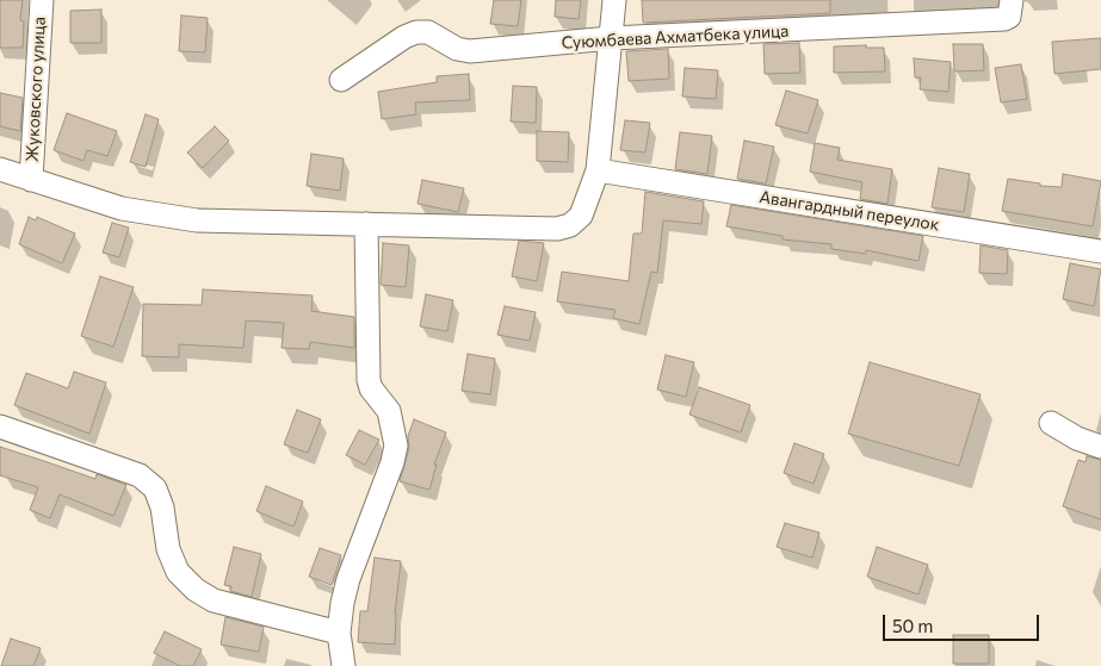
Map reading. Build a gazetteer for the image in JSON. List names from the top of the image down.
{
  "streets": {
    "street": ["Суюмбаева Ахматбека улица", "Жуковского улица", "Авангардный переулок"]
  },
  "scale_bar": "50 m"
}
